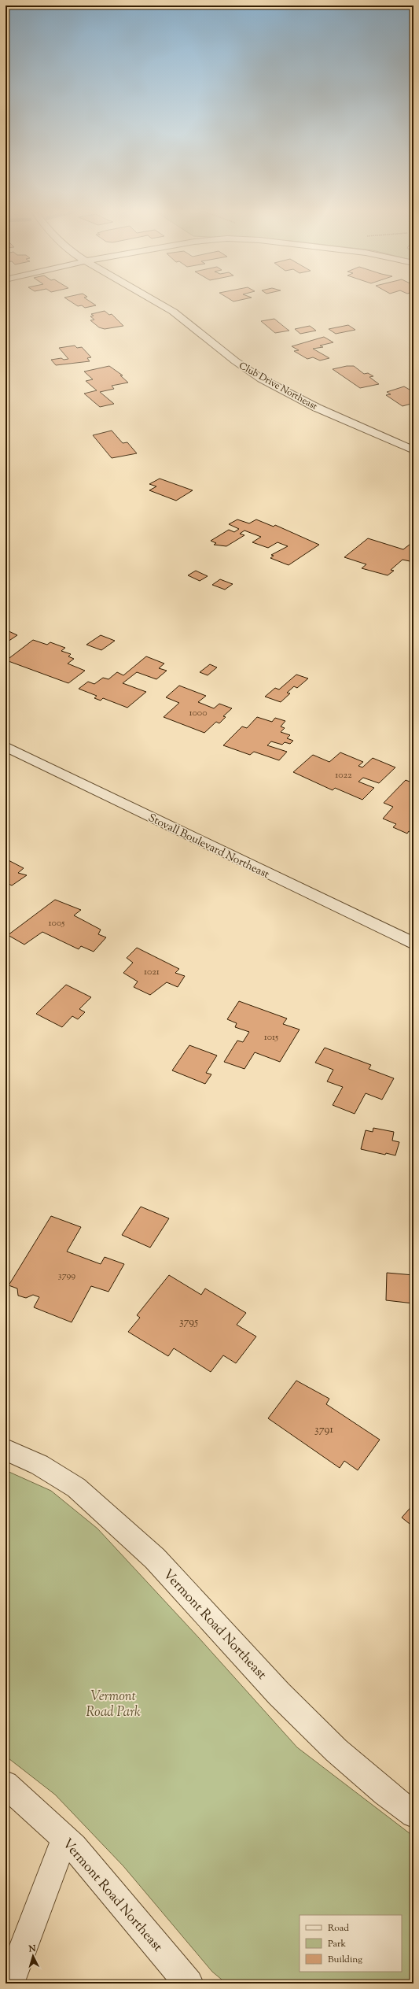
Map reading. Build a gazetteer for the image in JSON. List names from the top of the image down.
{
  "streets": {
    "street": ["Club Drive Northeast", "Stovall Boulevard Northeast", "Vermont Road Northeast"]
  },
  "parks": ["Vermont Road Park"],
  "house_numbers": [
    "1000",
    "1022",
    "1005",
    "1021",
    "1015",
    "3799",
    "3795",
    "3791"
  ],
  "legend": ["Road", "Park", "Building"],
  "north": "top"
}
